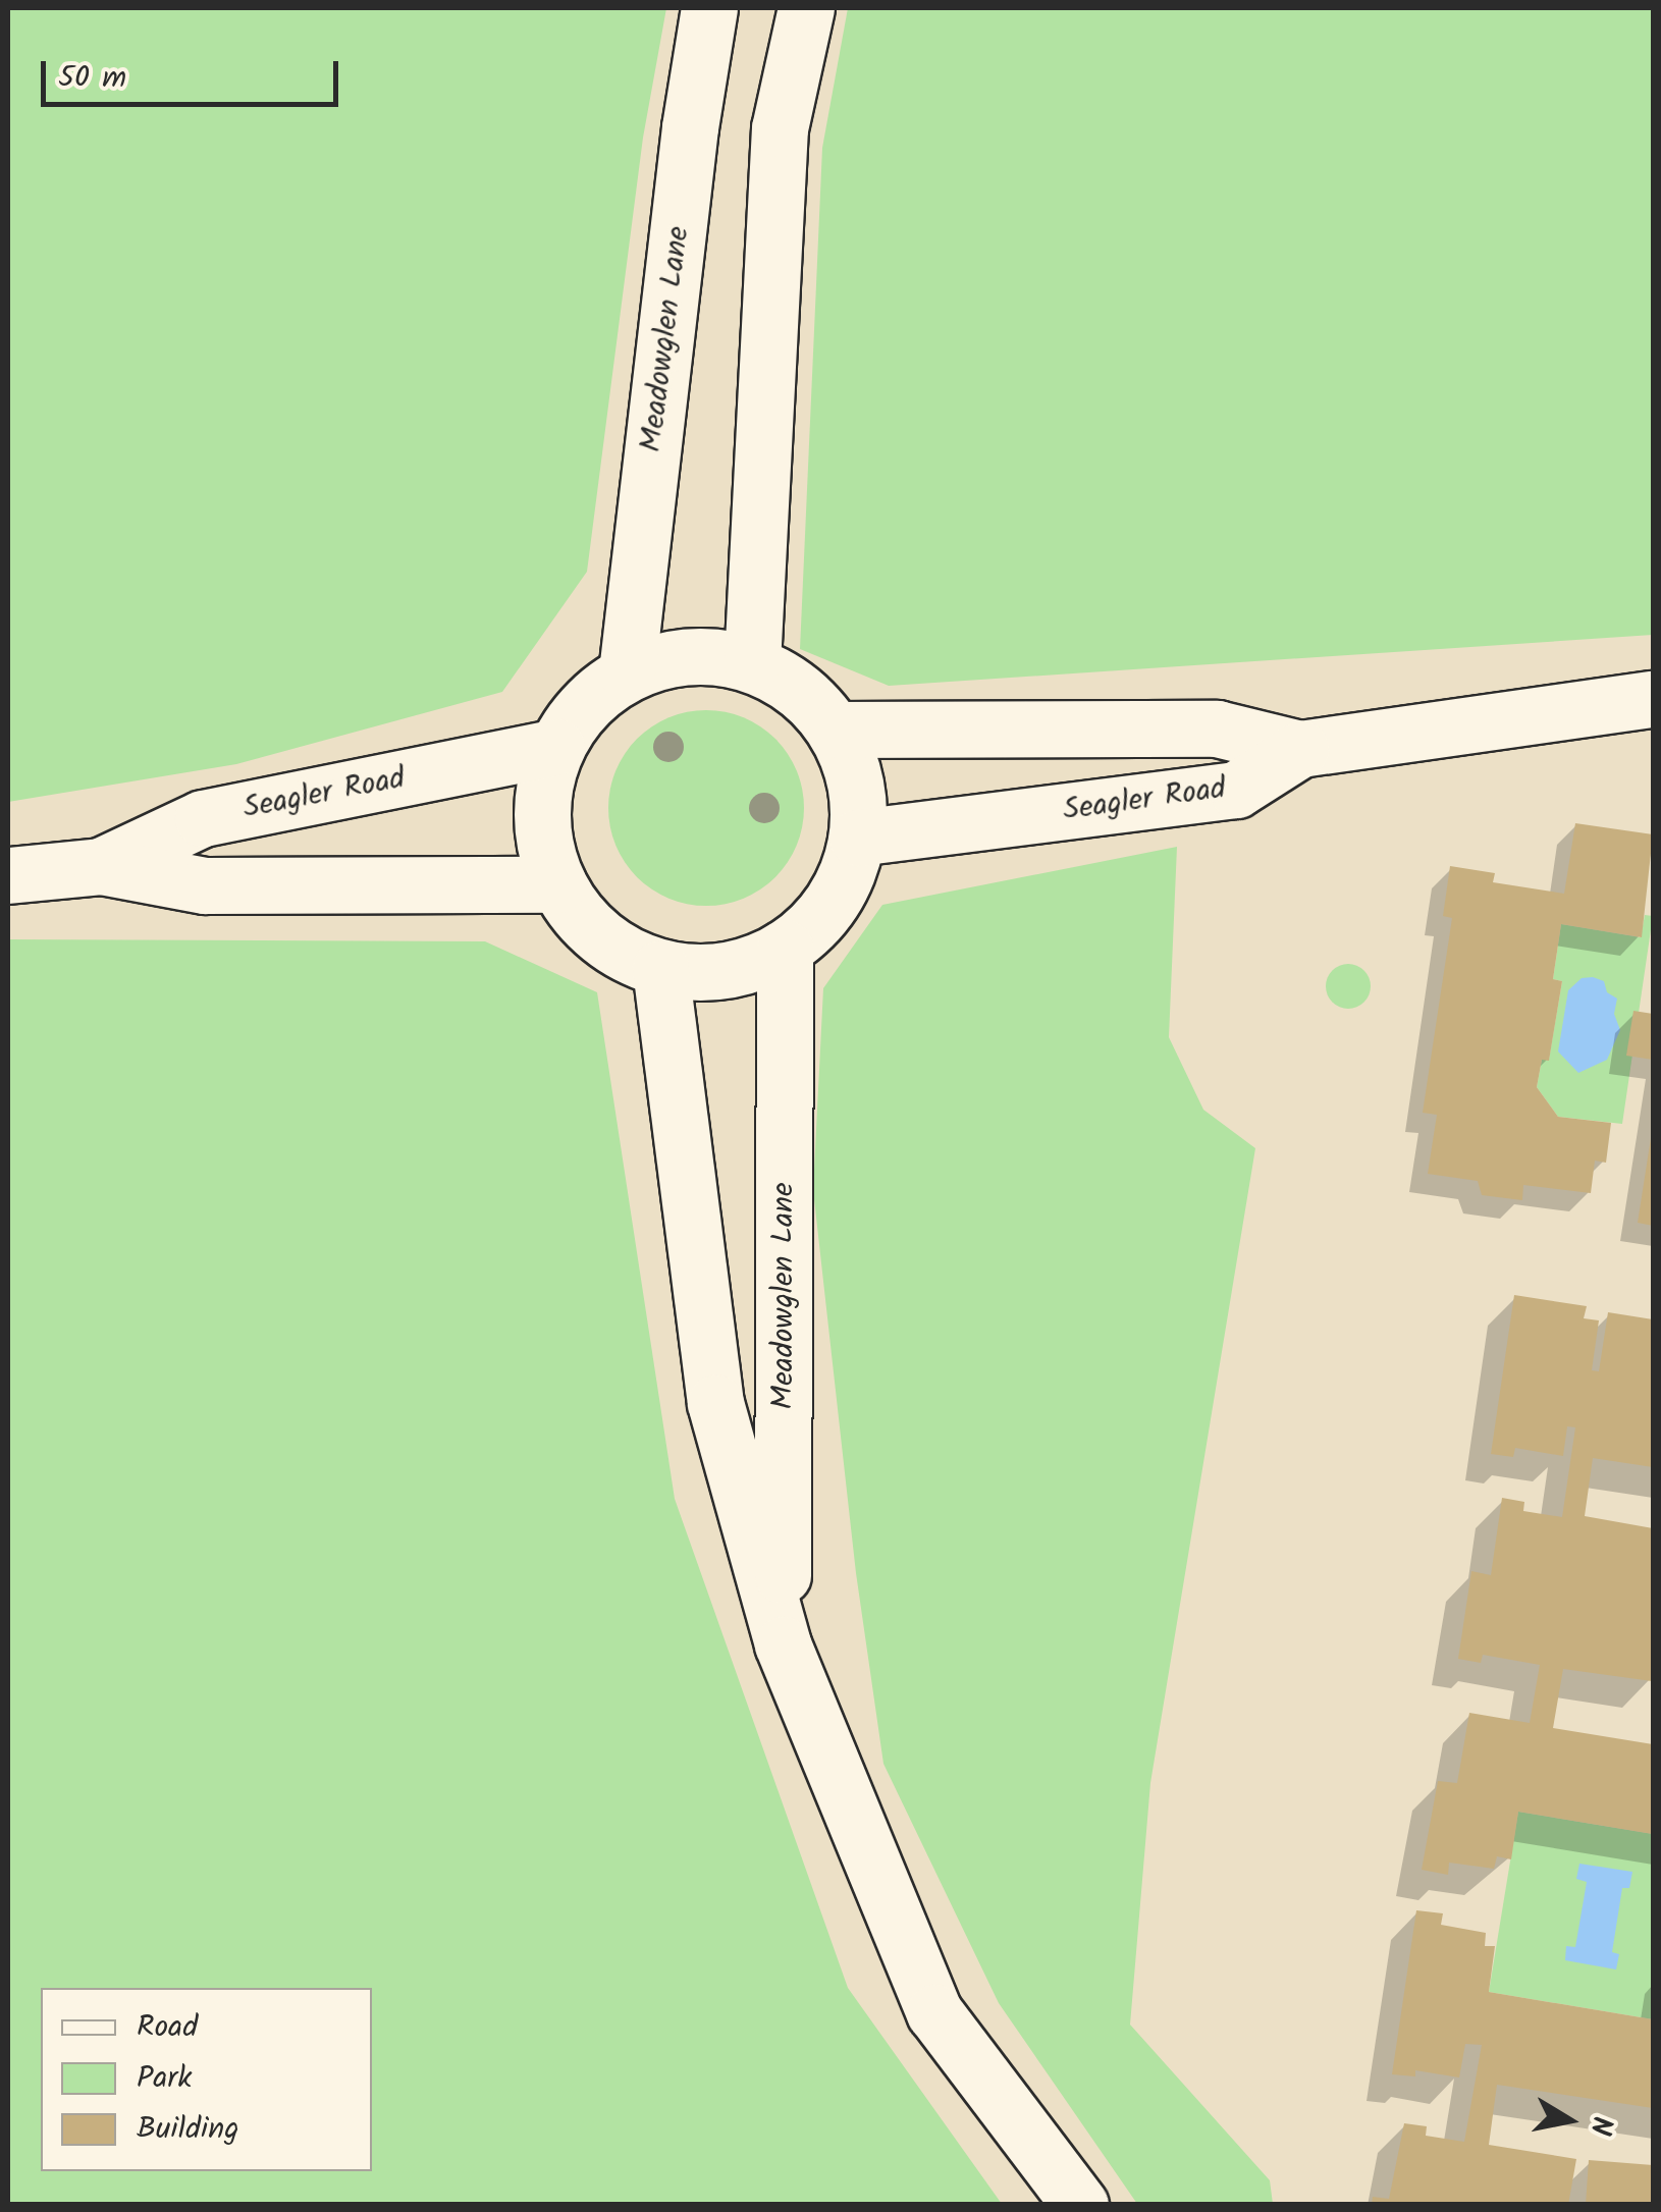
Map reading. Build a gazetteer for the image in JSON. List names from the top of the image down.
{
  "streets": {
    "street": ["Meadowglen Lane", "Seagler Road"]
  },
  "crossings": [
    ["Meadowglen Lane", "Seagler Road"]
  ],
  "legend": ["Road", "Park", "Building"],
  "scale_bar": "50 m",
  "north": "right"
}
